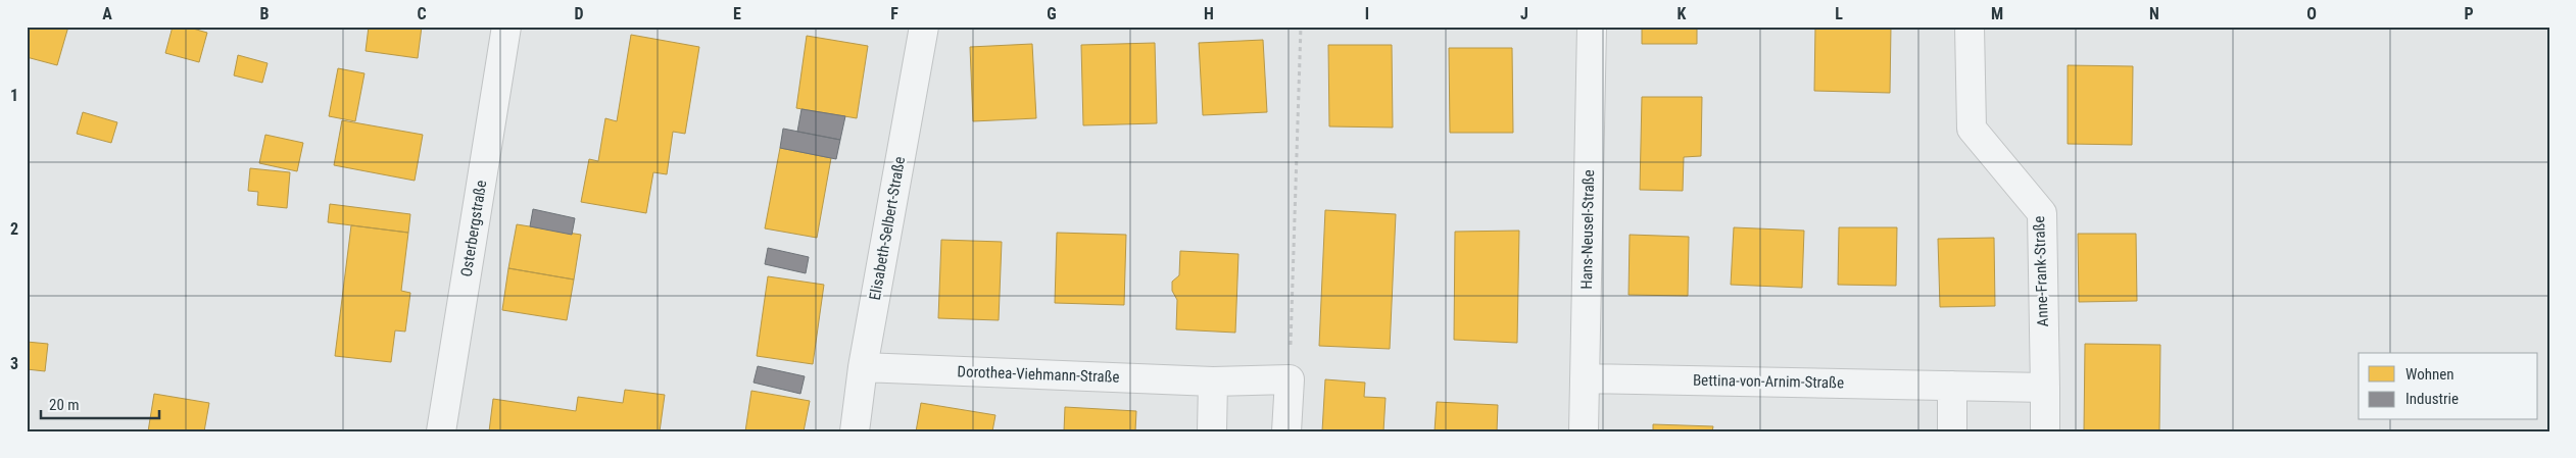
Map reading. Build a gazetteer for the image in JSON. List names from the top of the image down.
{
  "streets": {
    "street": [
      "Osterbergstraße",
      "Elisabeth-Selbert-Straße",
      "Hans-Neusel-Straße",
      "Anne-Frank-Straße",
      "Dorothea-Viehmann-Straße",
      "Bettina-von-Arnim-Straße"
    ]
  },
  "crossings": [
    ["Elisabeth-Selbert-Straße", "Dorothea-Viehmann-Straße"],
    ["Hans-Neusel-Straße", "Bettina-von-Arnim-Straße"],
    ["Anne-Frank-Straße", "Bettina-von-Arnim-Straße"]
  ],
  "legend": ["Wohnen", "Industrie"],
  "scale_bar": "20 m",
  "grid": {
    "columns": [
      "A",
      "B",
      "C",
      "D",
      "E",
      "F",
      "G",
      "H",
      "I",
      "J",
      "K",
      "L",
      "M",
      "N",
      "O",
      "P"
    ],
    "rows": ["1", "2", "3"]
  }
}
